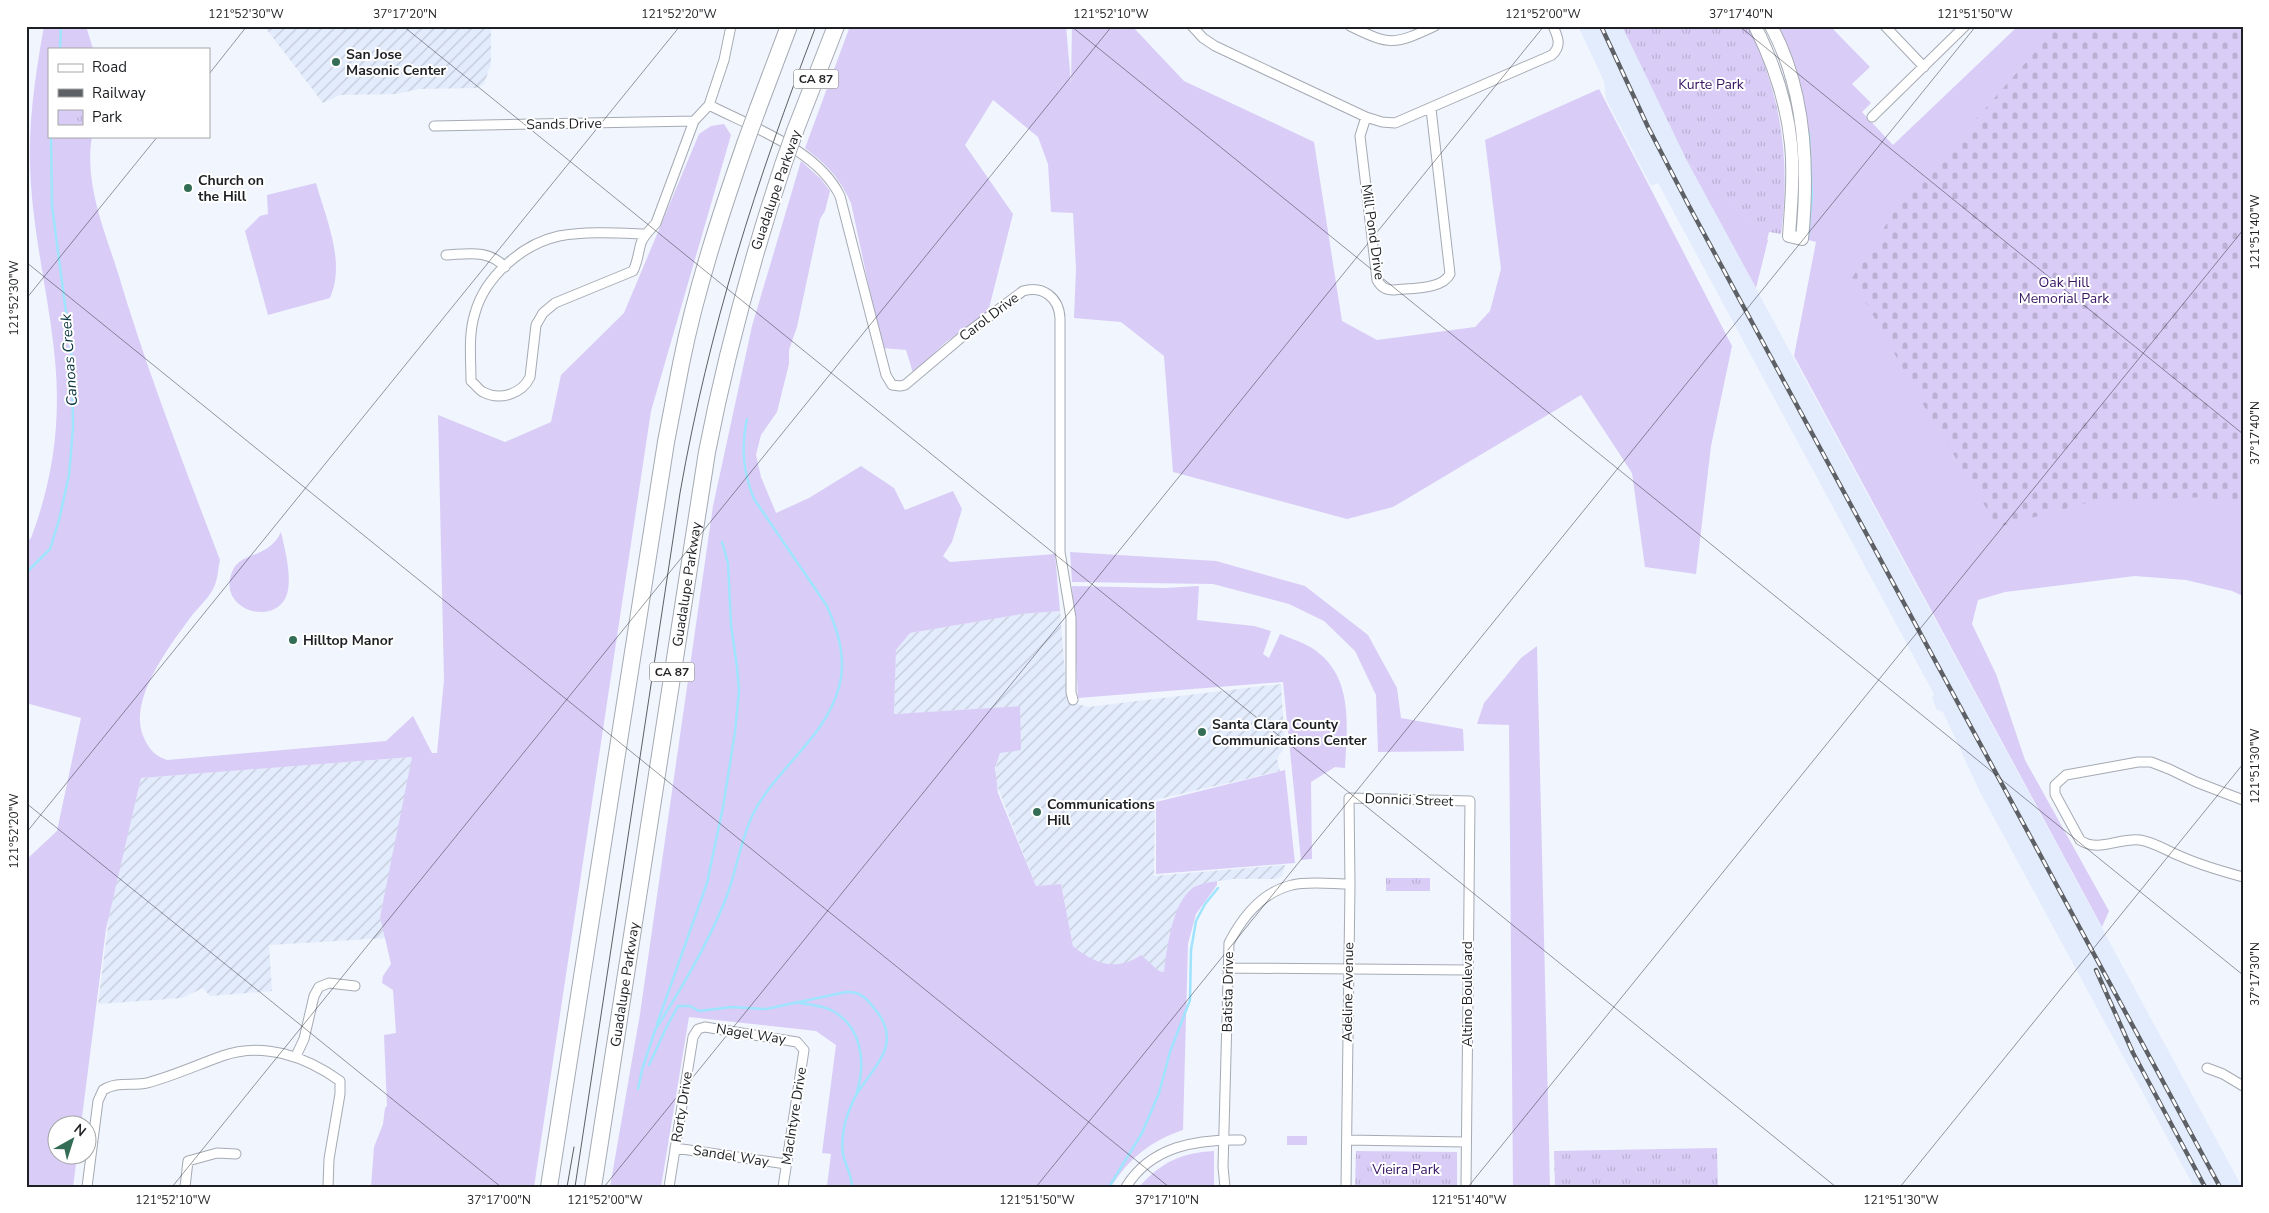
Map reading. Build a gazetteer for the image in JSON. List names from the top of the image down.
{
  "streets": {
    "highway": ["CA 87", "Guadalupe Parkway"],
    "street": [
      "Sands Drive",
      "Mill Pond Drive",
      "Carol Drive",
      "Donnici Street",
      "Batista Drive",
      "Adeline Avenue",
      "Altino Boulevard",
      "Nagel Way",
      "Rorty Drive",
      "MacIntyre Drive",
      "Sandel Way"
    ]
  },
  "crossings": [
    ["Donnici Street", "Adeline Avenue"],
    ["Donnici Street", "Altino Boulevard"],
    ["Batista Drive", "Adeline Avenue"],
    ["Nagel Way", "Rorty Drive"],
    ["Nagel Way", "MacIntyre Drive"],
    ["Rorty Drive", "Sandel Way"],
    ["MacIntyre Drive", "Sandel Way"]
  ],
  "water": ["Canoas Creek"],
  "parks": ["Kurte Park", "Oak Hill Memorial Park", "Vieira Park"],
  "places": [
    "San Jose Masonic Center",
    "Church on the Hill",
    "Hilltop Manor",
    "Santa Clara County Communications Center",
    "Communications Hill"
  ],
  "legend": ["Road", "Railway", "Park"],
  "north": "top right",
  "coordinates": [
    "121°52'30\"W",
    "37°17'20\"N",
    "121°52'20\"W",
    "121°52'10\"W",
    "121°52'00\"W",
    "37°17'40\"N",
    "121°51'50\"W",
    "121°51'40\"W",
    "121°51'30\"W",
    "37°17'30\"N",
    "37°17'00\"N",
    "37°17'10\"N"
  ]
}
